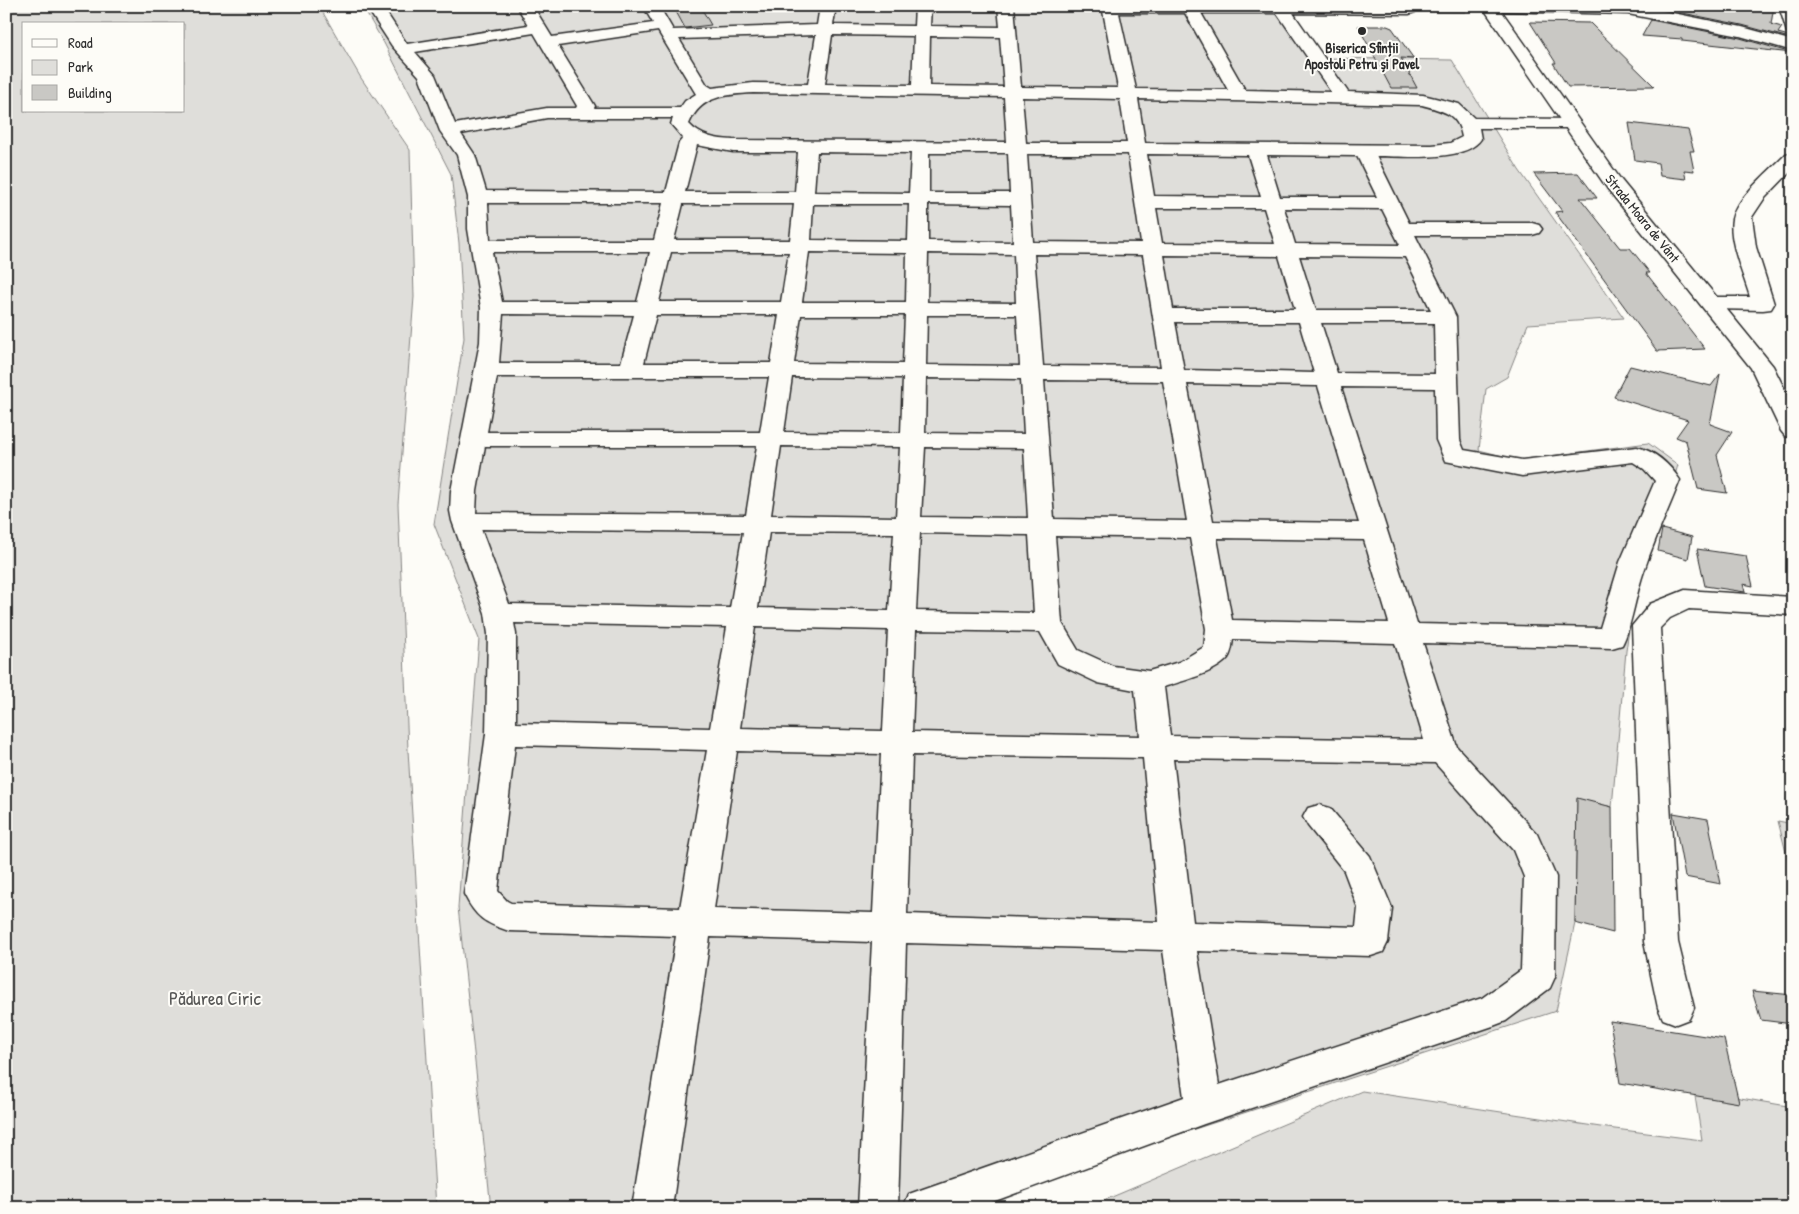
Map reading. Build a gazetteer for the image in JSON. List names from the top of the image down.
{
  "streets": {
    "main road": ["Strada Moara de Vânt"]
  },
  "parks": ["Pădurea Ciric"],
  "places": ["Biserica Sfinții Apostoli Petru și Pavel"],
  "legend": ["Road", "Park", "Building"]
}
